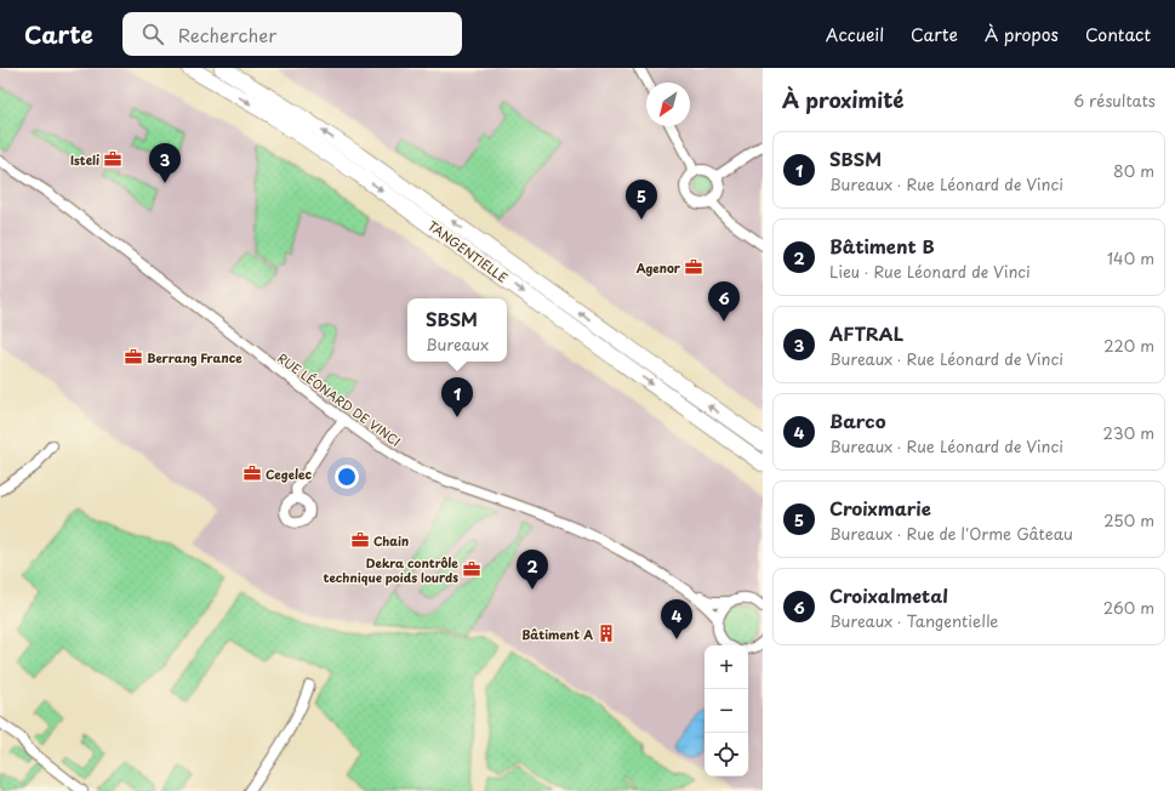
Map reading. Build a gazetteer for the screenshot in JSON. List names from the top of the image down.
{
  "streets": {
    "highway": ["TANGENTIELLE"],
    "street": ["RUE LÉONARD DE VINCI"]
  },
  "places": {
    "office": [
      "Isteli",
      "Agenor",
      "Berrang France",
      "Cegelec",
      "Chain",
      "Dekra contrôle technique poids lourds"
    ],
    "building": ["Bâtiment A"]
  },
  "north": "bottom left",
  "page": {
    "header": "Carte",
    "search": "Rechercher",
    "nav": [
      "Accueil",
      "Carte",
      "À propos",
      "Contact"
    ],
    "heading": ["À proximité", "6 résultats"],
    "list": [
      {
        "mark": "1",
        "name": "SBSM",
        "note": "Bureaux · Rue Léonard de Vinci",
        "value": "80 m"
      },
      {
        "mark": "2",
        "name": "Bâtiment B",
        "note": "Lieu · Rue Léonard de Vinci",
        "value": "140 m"
      },
      {
        "mark": "3",
        "name": "AFTRAL",
        "note": "Bureaux · Rue Léonard de Vinci",
        "value": "220 m"
      },
      {
        "mark": "4",
        "name": "Barco",
        "note": "Bureaux · Rue Léonard de Vinci",
        "value": "230 m"
      },
      {
        "mark": "5",
        "name": "Croixmarie",
        "note": "Bureaux · Rue de l'Orme Gâteau",
        "value": "250 m"
      },
      {
        "mark": "6",
        "name": "Croixalmetal",
        "note": "Bureaux · Tangentielle",
        "value": "260 m"
      }
    ],
    "pins": [
      "3",
      "5",
      "6",
      "1",
      "2",
      "4"
    ],
    "popup": ["SBSM", "Bureaux"],
    "map_buttons": ["+", "−"]
  }
}
